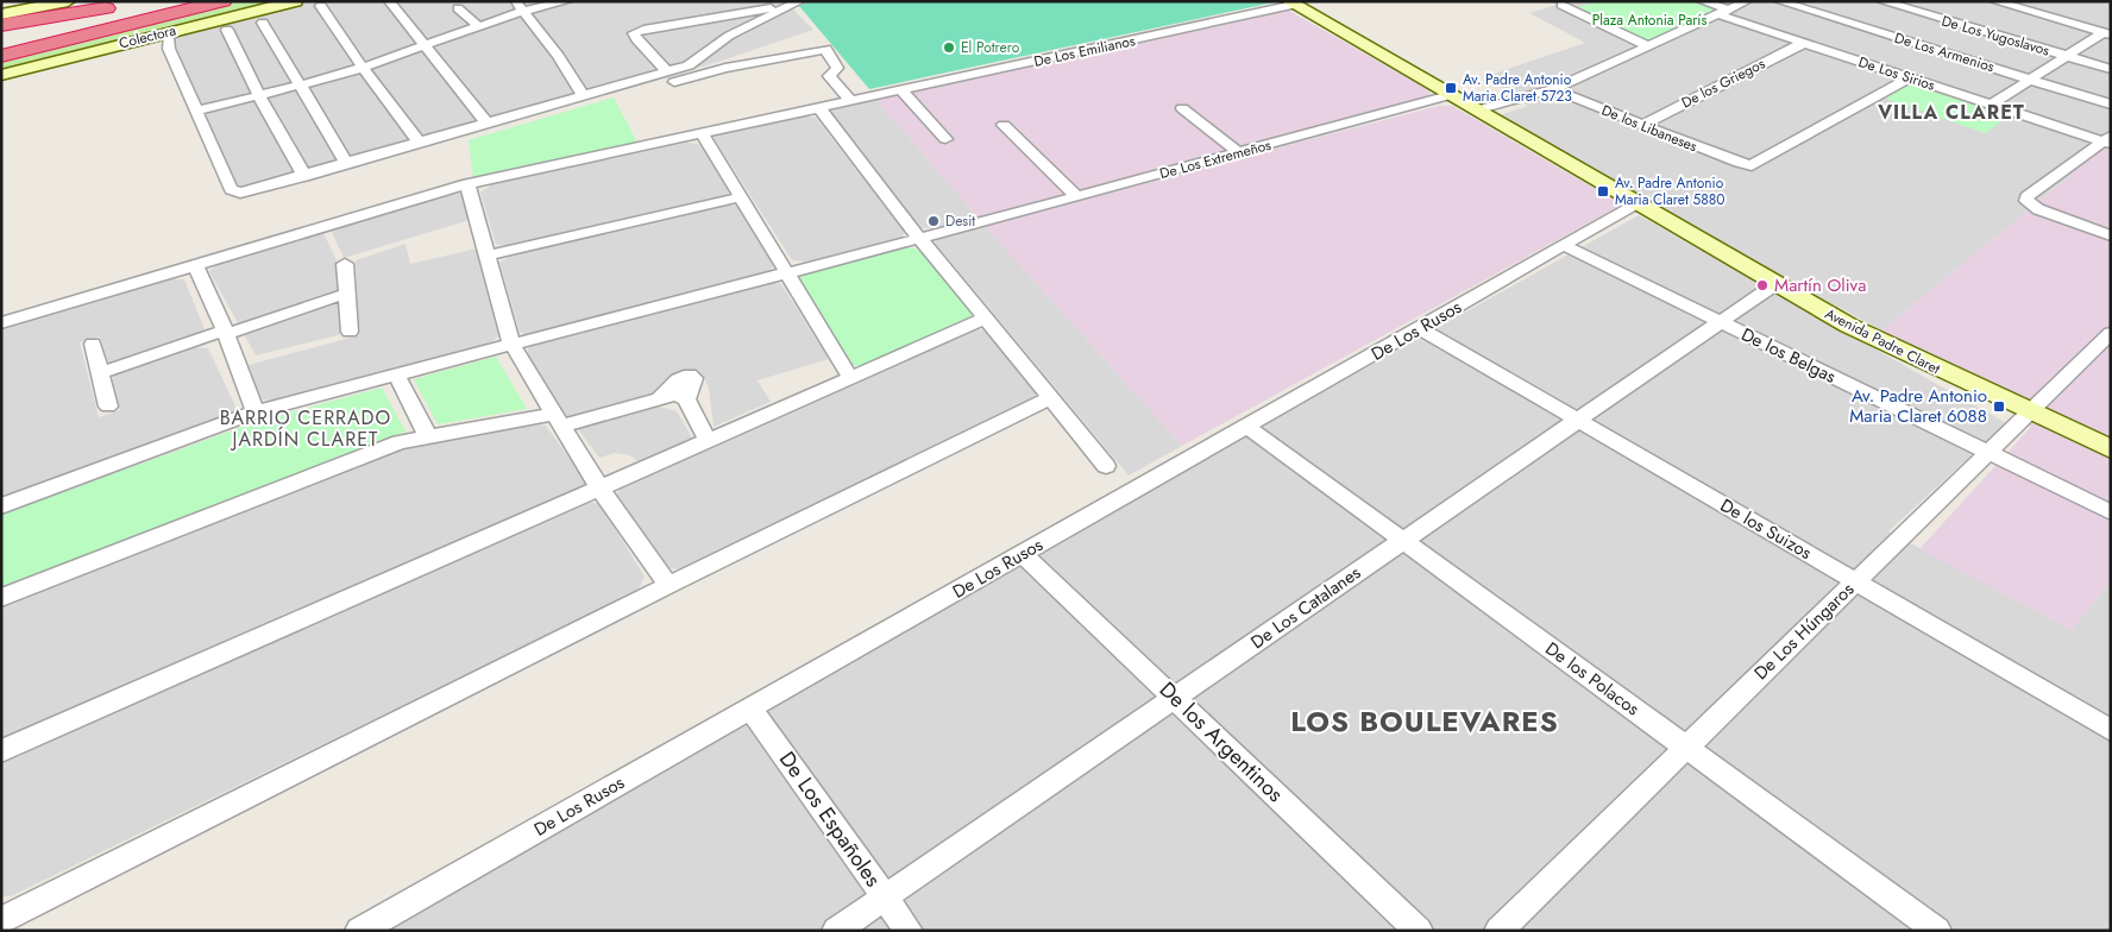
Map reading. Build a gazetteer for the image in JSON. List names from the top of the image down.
{
  "streets": {
    "main road": ["Colectora", "Avenida Padre Claret"],
    "street": [
      "De Los Yugoslavos",
      "De Los Emilianos",
      "De Los Armenios",
      "De Los Sirios",
      "De los Griegos",
      "De los Libaneses",
      "De Los Extremeños",
      "De Los Rusos",
      "De los Belgas",
      "De los Suizos",
      "De Los Catalanes",
      "De Los Húngaros",
      "De los Polacos",
      "De los Argentinos",
      "De Los Españoles"
    ]
  },
  "crossings": [
    ["De Los Emilianos", "Avenida Padre Claret"],
    ["De Los Sirios", "De los Griegos"],
    ["De los Griegos", "De los Libaneses"],
    ["De Los Extremeños", "Avenida Padre Claret"],
    ["De Los Rusos", "Avenida Padre Claret"],
    ["De Los Rusos", "De los Belgas"],
    ["De Los Rusos", "De los Suizos"],
    ["De Los Rusos", "De los Polacos"],
    ["De Los Rusos", "De los Argentinos"],
    ["De Los Rusos", "De Los Españoles"],
    ["Avenida Padre Claret", "De Los Catalanes"],
    ["Avenida Padre Claret", "De Los Húngaros"],
    ["De los Belgas", "De Los Catalanes"],
    ["De los Belgas", "De Los Húngaros"],
    ["De los Suizos", "De Los Catalanes"],
    ["De los Suizos", "De Los Húngaros"],
    ["De Los Catalanes", "De los Polacos"],
    ["De Los Catalanes", "De los Argentinos"],
    ["De Los Catalanes", "De Los Españoles"],
    ["De Los Húngaros", "De los Polacos"]
  ],
  "districts": ["VILLA CLARET", "BARRIO CERRADO JARDÍN CLARET", "LOS BOULEVARES"],
  "parks": ["Plaza Antonia París"],
  "places": {
    "other": ["El Potrero", "Desit", "Martín Oliva"],
    "transit": ["Av. Padre Antonio Maria Claret 5723", "Av. Padre Antonio Maria Claret 5880", "Av. Padre Antonio Maria Claret 6088"]
  }
}
